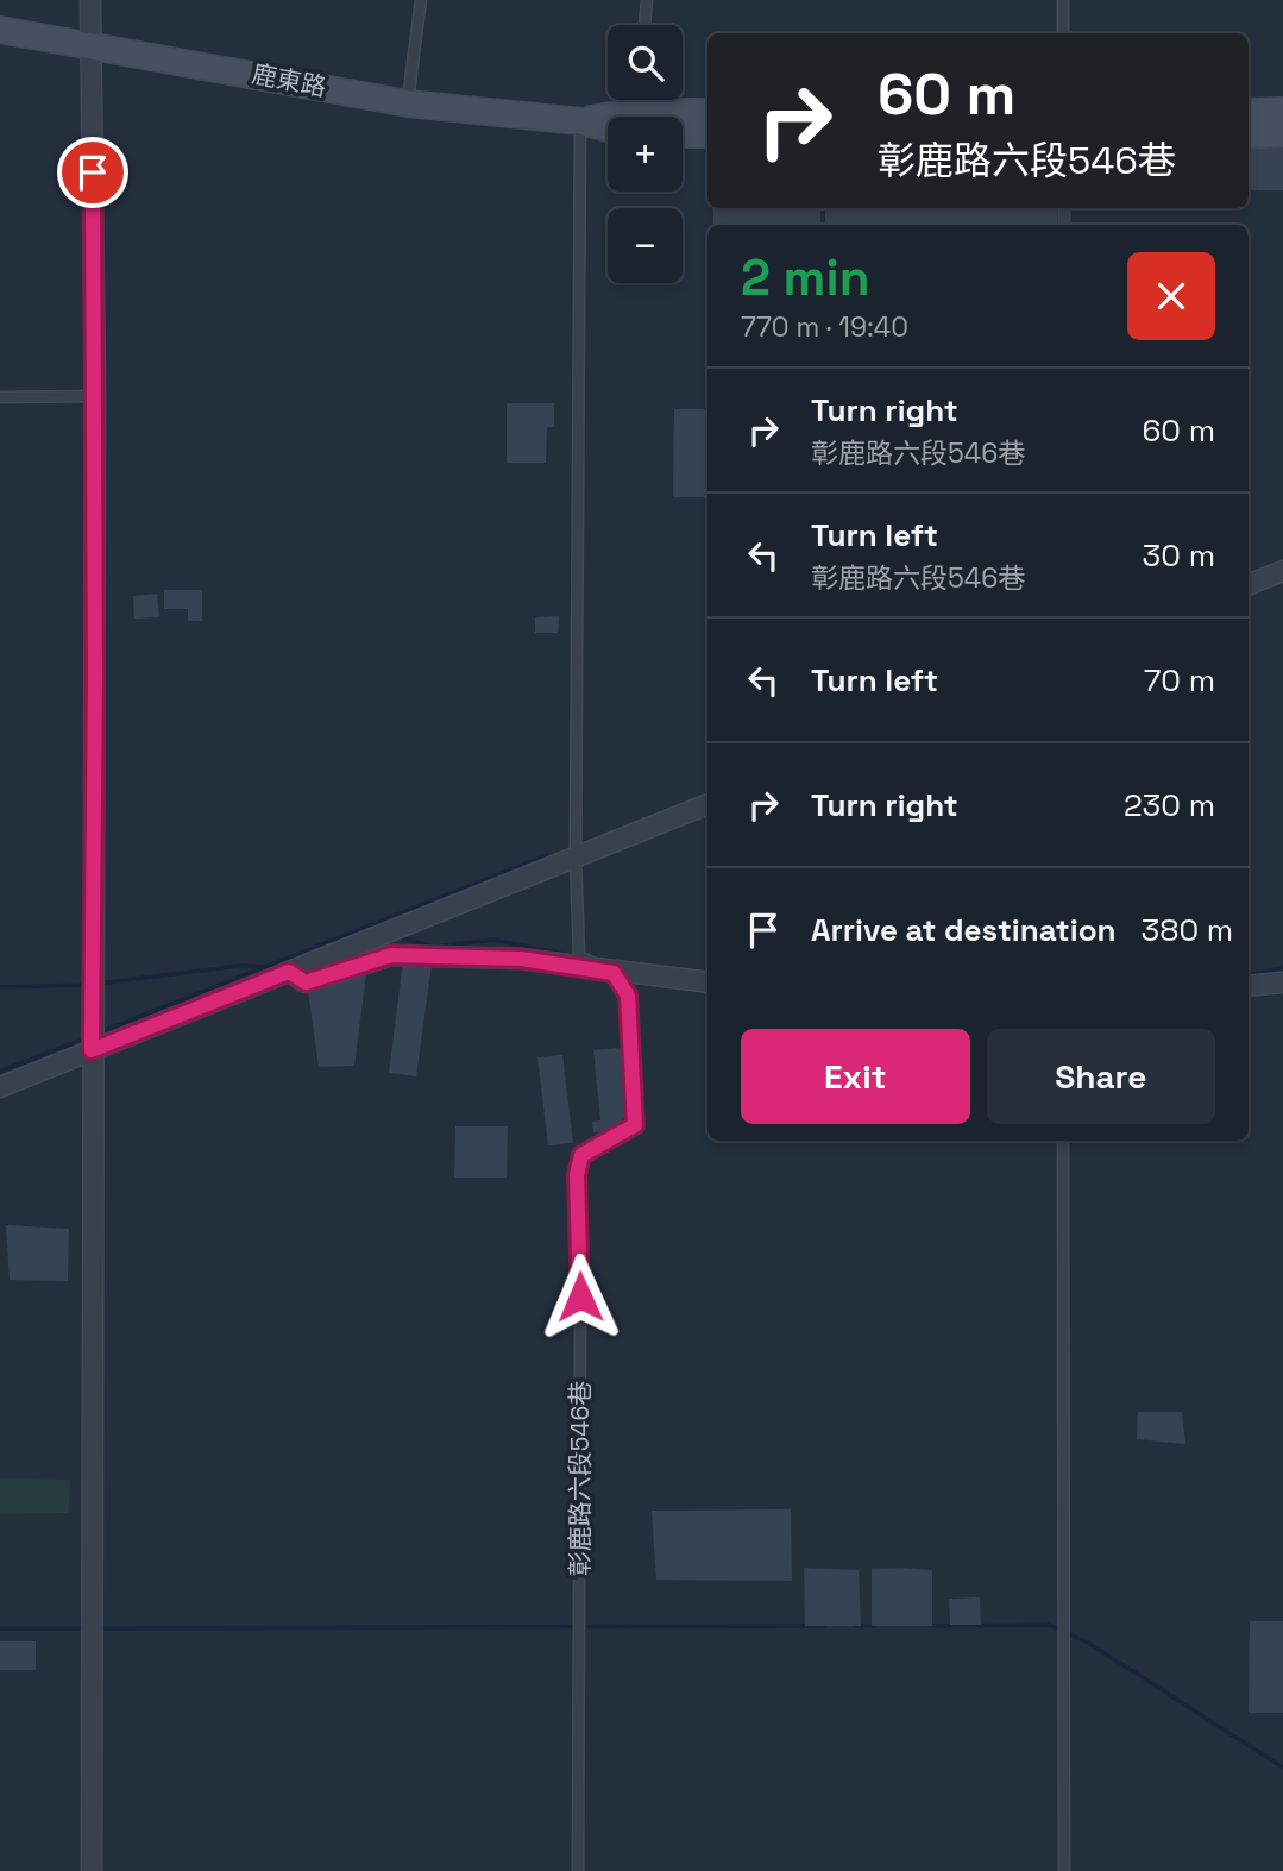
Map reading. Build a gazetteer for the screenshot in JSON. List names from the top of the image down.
{
  "streets": {
    "street": ["鹿東路"],
    "lane": ["彰鹿路六段546巷"]
  },
  "page": {
    "map_buttons": ["+", "−"],
    "turn": ["60 m", "彰鹿路六段546巷"],
    "heading": ["2 min", "770 m · 19:40"],
    "list": [
      {
        "name": "Turn right",
        "note": "彰鹿路六段546巷",
        "value": "60 m"
      },
      {
        "name": "Turn left",
        "note": "彰鹿路六段546巷",
        "value": "30 m"
      },
      {
        "name": "Turn left",
        "value": "70 m"
      },
      {
        "name": "Turn right",
        "value": "230 m"
      },
      {
        "name": "Arrive at destination",
        "value": "380 m"
      }
    ],
    "buttons": ["Exit", "Share"]
  }
}
